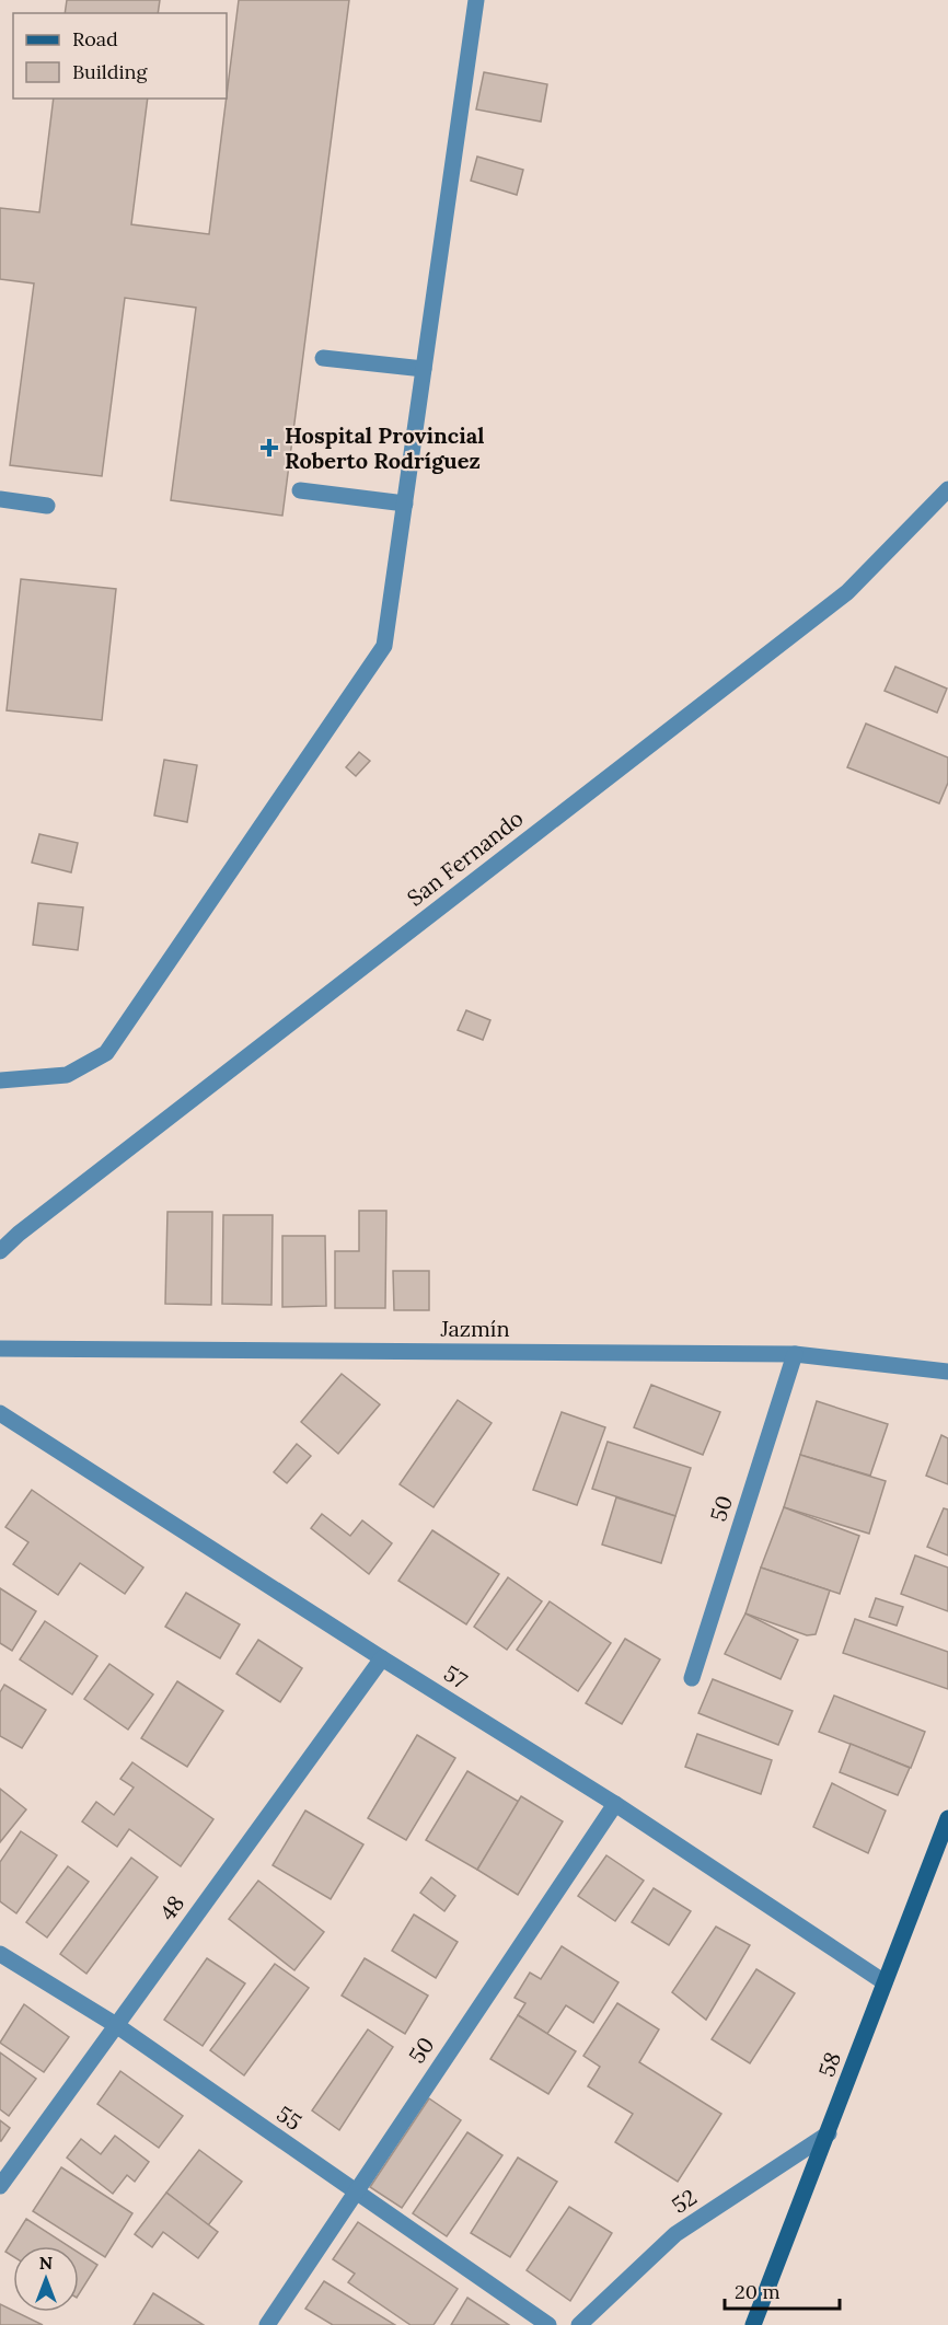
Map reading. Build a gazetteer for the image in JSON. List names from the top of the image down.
{
  "streets": {
    "main road": ["58"],
    "street": [
      "San Fernando",
      "Jazmín",
      "50",
      "57",
      "48",
      "55",
      "52"
    ]
  },
  "crossings": [
    ["Jazmín", "50"],
    ["50", "57"],
    ["50", "55"],
    ["57", "48"],
    ["57", "58"],
    ["48", "55"],
    ["58", "52"]
  ],
  "places": {
    "health": ["Hospital Provincial Roberto Rodríguez"]
  },
  "legend": ["Road", "Building"],
  "scale_bar": "20 m",
  "north": "top"
}
